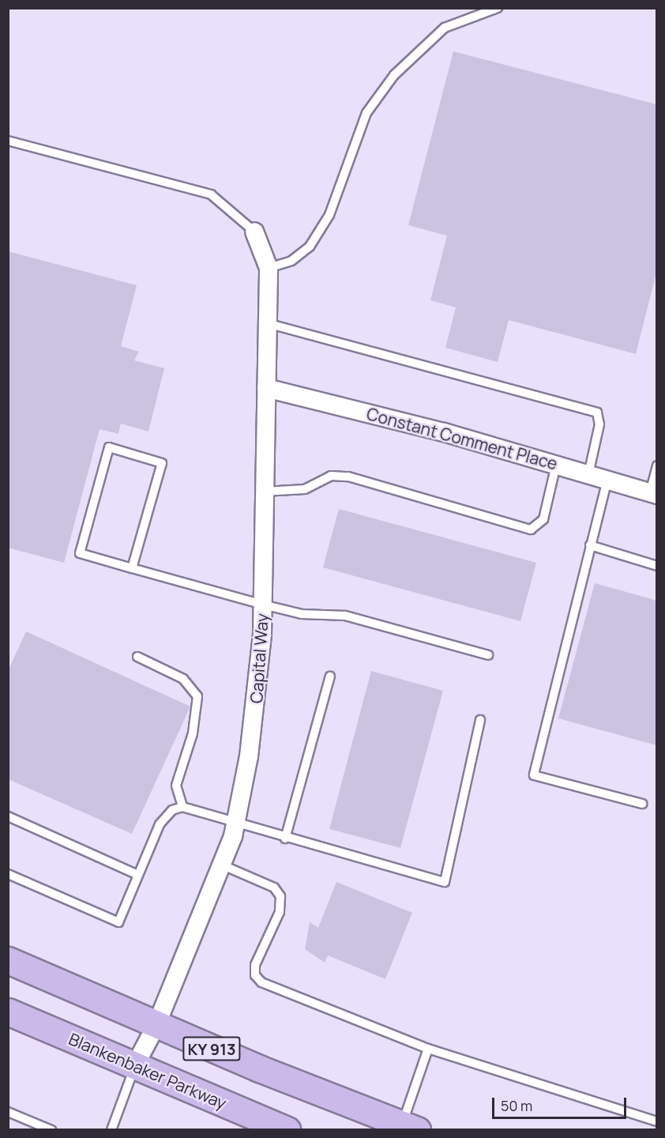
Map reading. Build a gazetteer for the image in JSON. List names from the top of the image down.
{
  "streets": {
    "main road": ["KY 913", "Blankenbaker Parkway"],
    "street": ["Constant Comment Place", "Capital Way"]
  },
  "crossings": [
    ["Constant Comment Place", "Capital Way"],
    ["Capital Way", "KY 913"],
    ["Capital Way", "Blankenbaker Parkway"]
  ],
  "scale_bar": "50 m"
}
